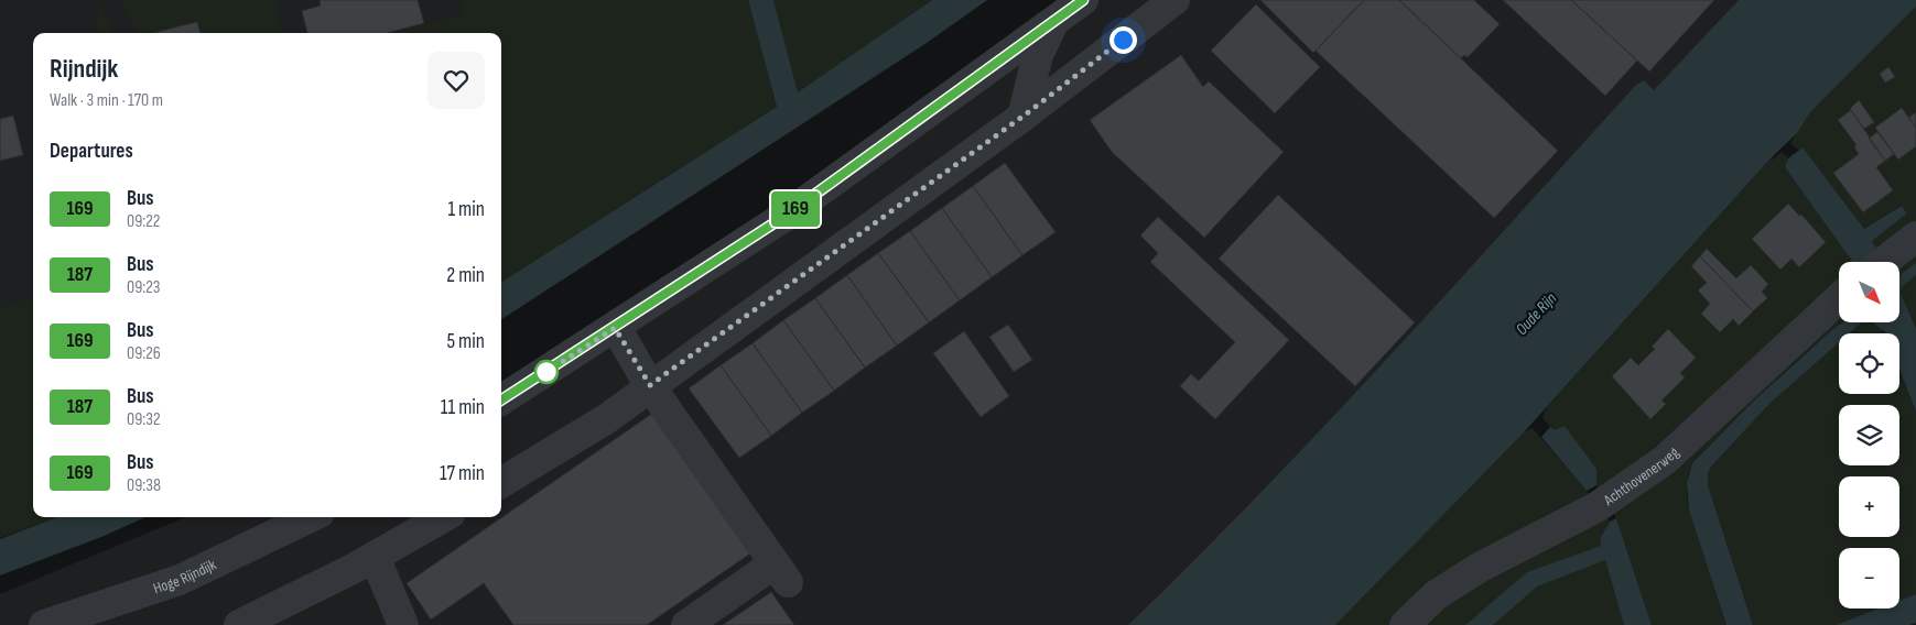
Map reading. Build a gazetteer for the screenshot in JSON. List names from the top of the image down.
{
  "streets": {
    "street": ["Achthovenerweg", "Hoge Rijndijk"]
  },
  "water": ["Oude Rijn"],
  "lines": ["bus line 169"],
  "north": "bottom right",
  "page": {
    "on_map": "169",
    "heading": [
      ["Rijndijk", "Walk · 3 min · 170 m"],
      "Departures"
    ],
    "list": [
      {
        "mark": "169",
        "name": "Bus",
        "note": "09:22",
        "value": "1 min"
      },
      {
        "mark": "187",
        "name": "Bus",
        "note": "09:23",
        "value": "2 min"
      },
      {
        "mark": "169",
        "name": "Bus",
        "note": "09:26",
        "value": "5 min"
      },
      {
        "mark": "187",
        "name": "Bus",
        "note": "09:32",
        "value": "11 min"
      },
      {
        "mark": "169",
        "name": "Bus",
        "note": "09:38",
        "value": "17 min"
      }
    ],
    "map_buttons": ["+", "−"]
  }
}
